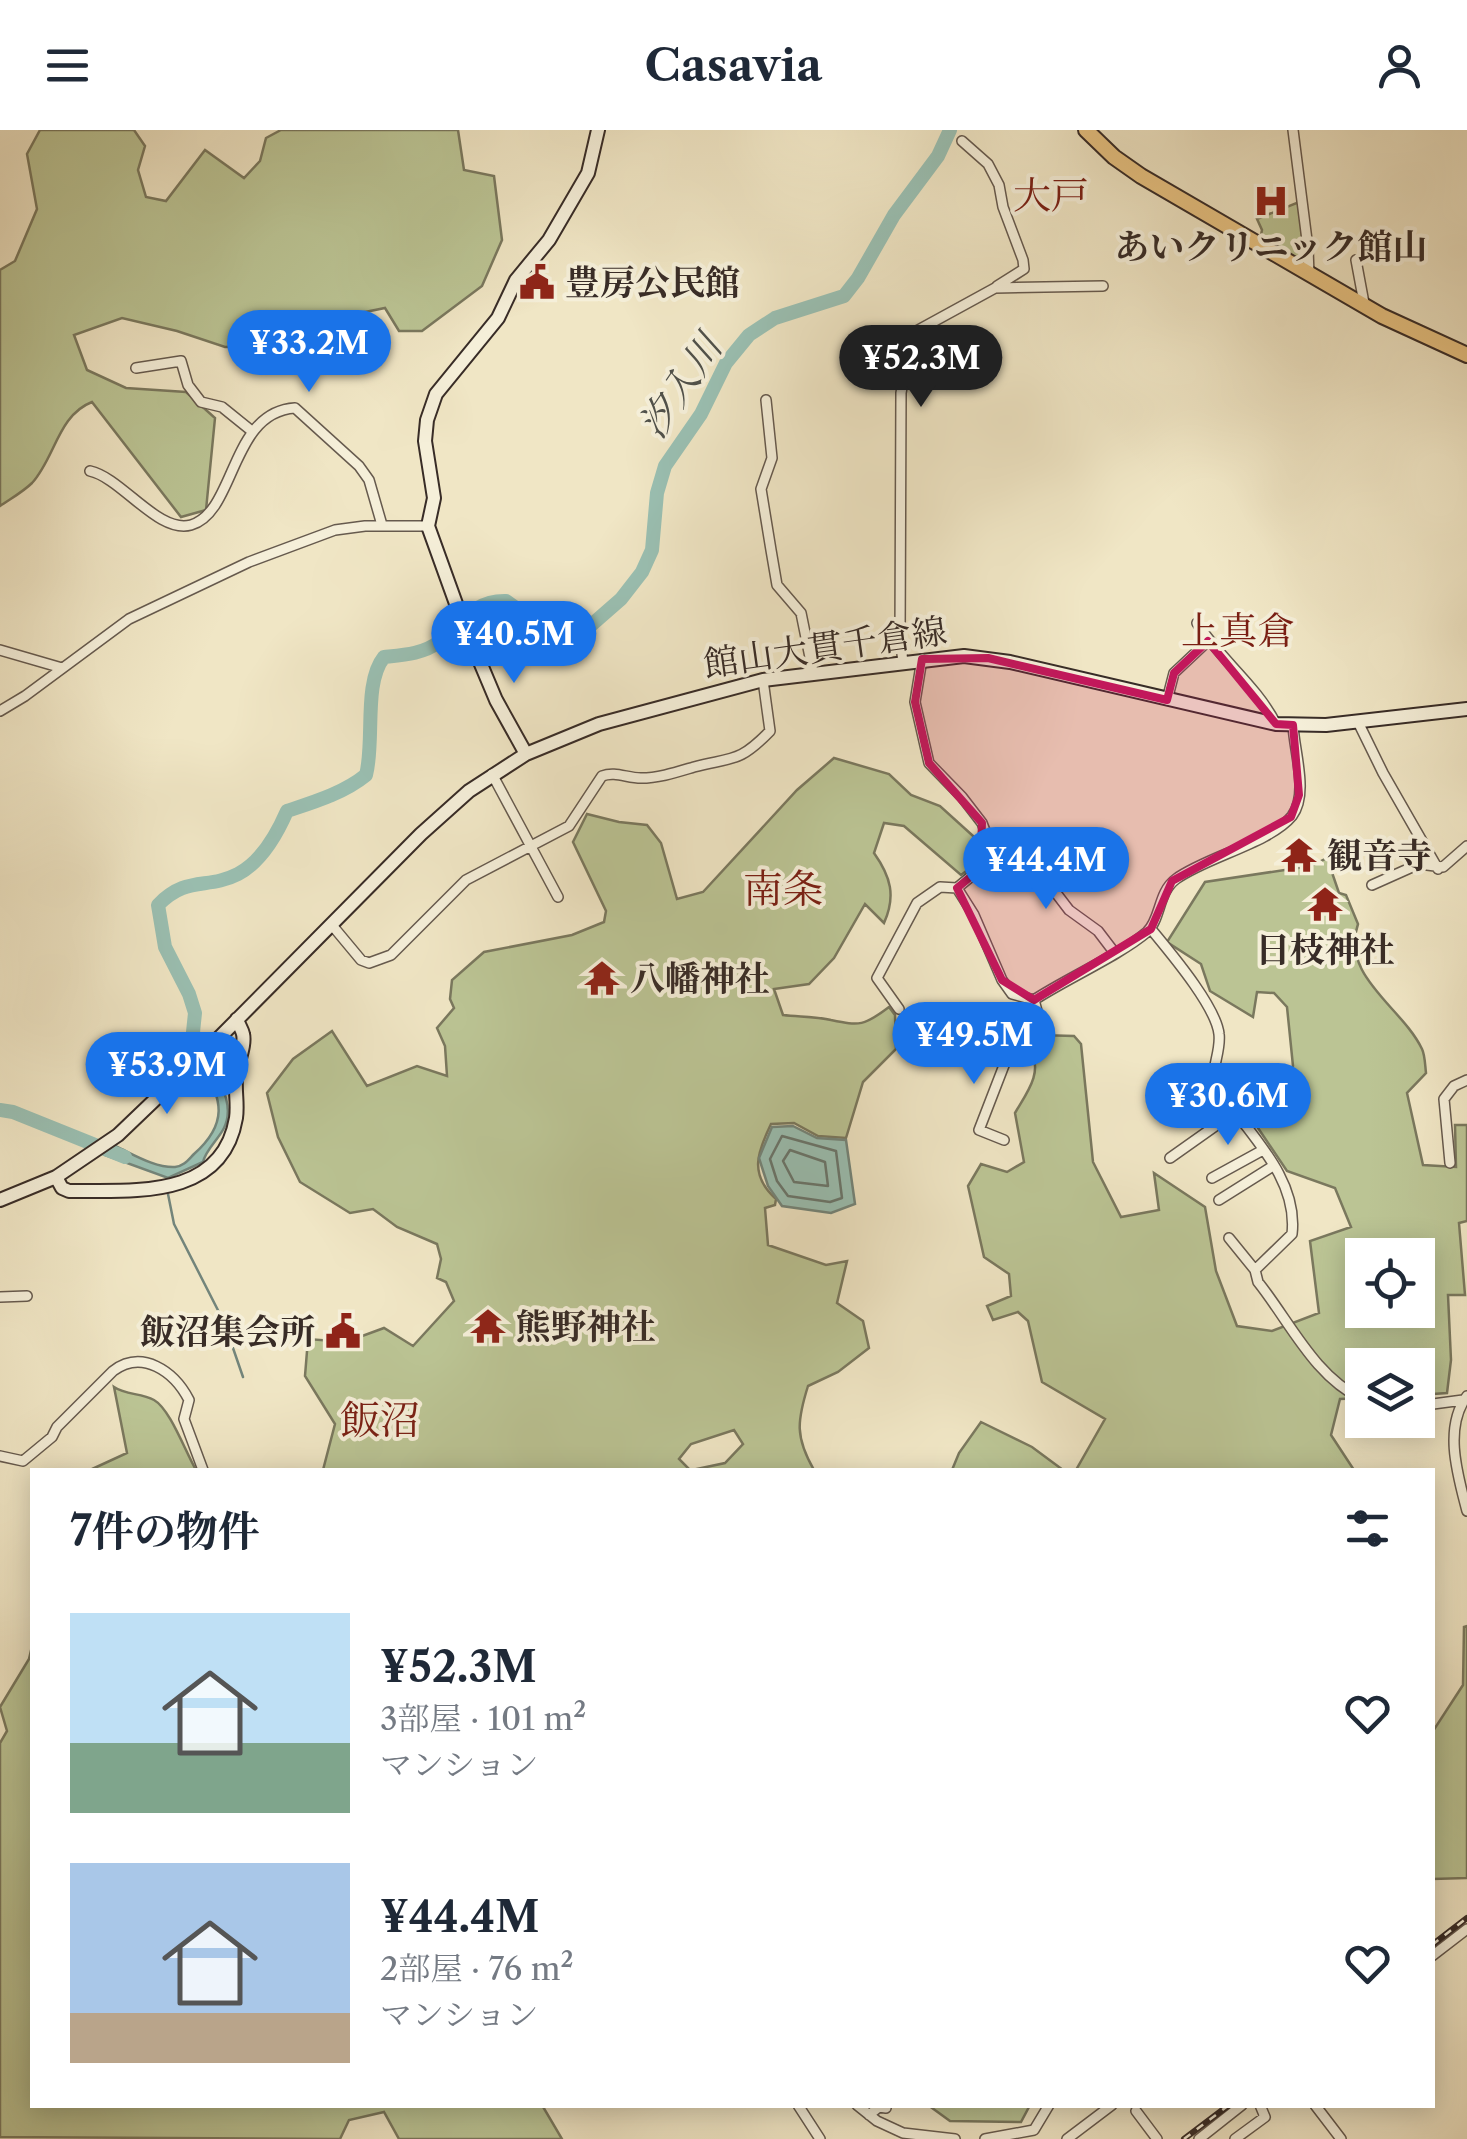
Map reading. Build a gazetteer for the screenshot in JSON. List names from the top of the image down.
{
  "streets": {
    "main road": ["館山大貫千倉線"]
  },
  "districts": [
    "大戸",
    "上真倉",
    "南条",
    "飯沼"
  ],
  "water": ["汐入川"],
  "places": {
    "hospital": ["あいクリニック館山"],
    "public building": ["豊房公民館", "飯沼集会所"],
    "temple": [
      "観音寺",
      "日枝神社",
      "八幡神社",
      "熊野神社"
    ]
  },
  "page": {
    "header": "Casavia",
    "price": [
      "¥33.2M",
      "¥52.3M",
      "¥40.5M",
      "¥44.4M",
      "¥49.5M",
      "¥53.9M",
      "¥30.6M"
    ],
    "heading": "7件の物件",
    "list": [
      {
        "name": "¥52.3M",
        "note": "3部屋 · 101 m² · マンション"
      },
      {
        "name": "¥44.4M",
        "note": "2部屋 · 76 m² · マンション"
      }
    ]
  }
}
